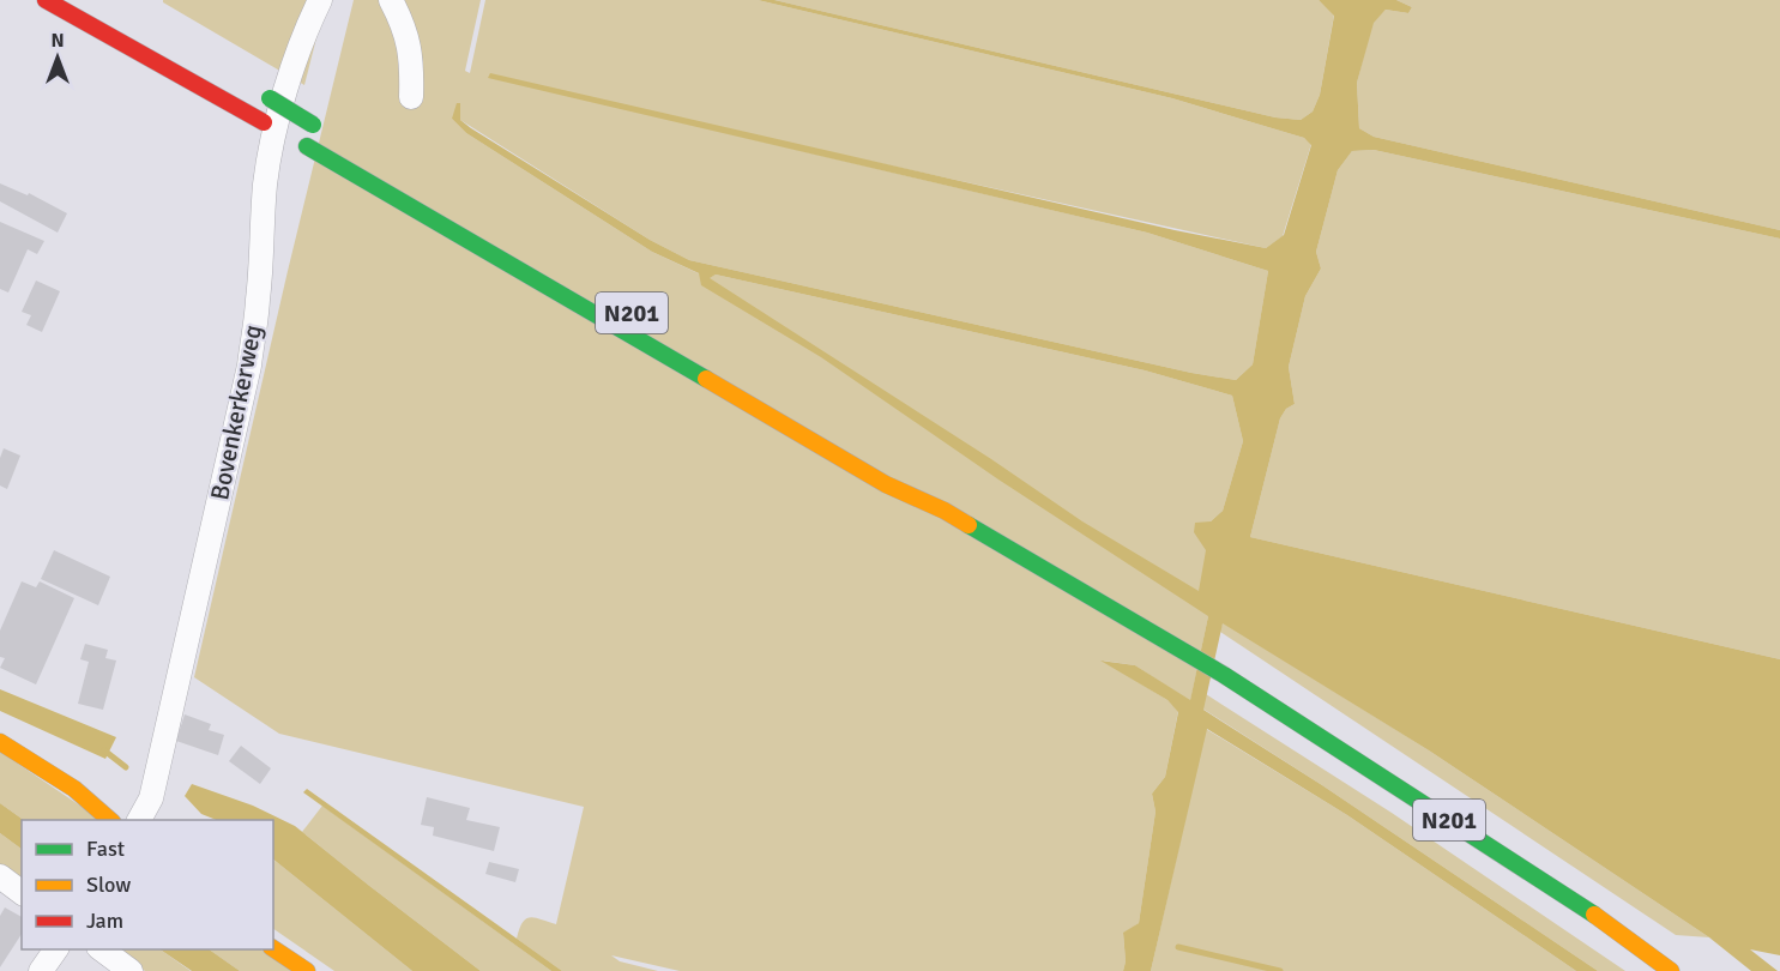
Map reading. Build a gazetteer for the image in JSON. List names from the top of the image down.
{
  "streets": {
    "main road": ["N201"],
    "street": ["Bovenkerkerweg"]
  },
  "legend": ["Fast", "Slow", "Jam"],
  "north": "top"
}
